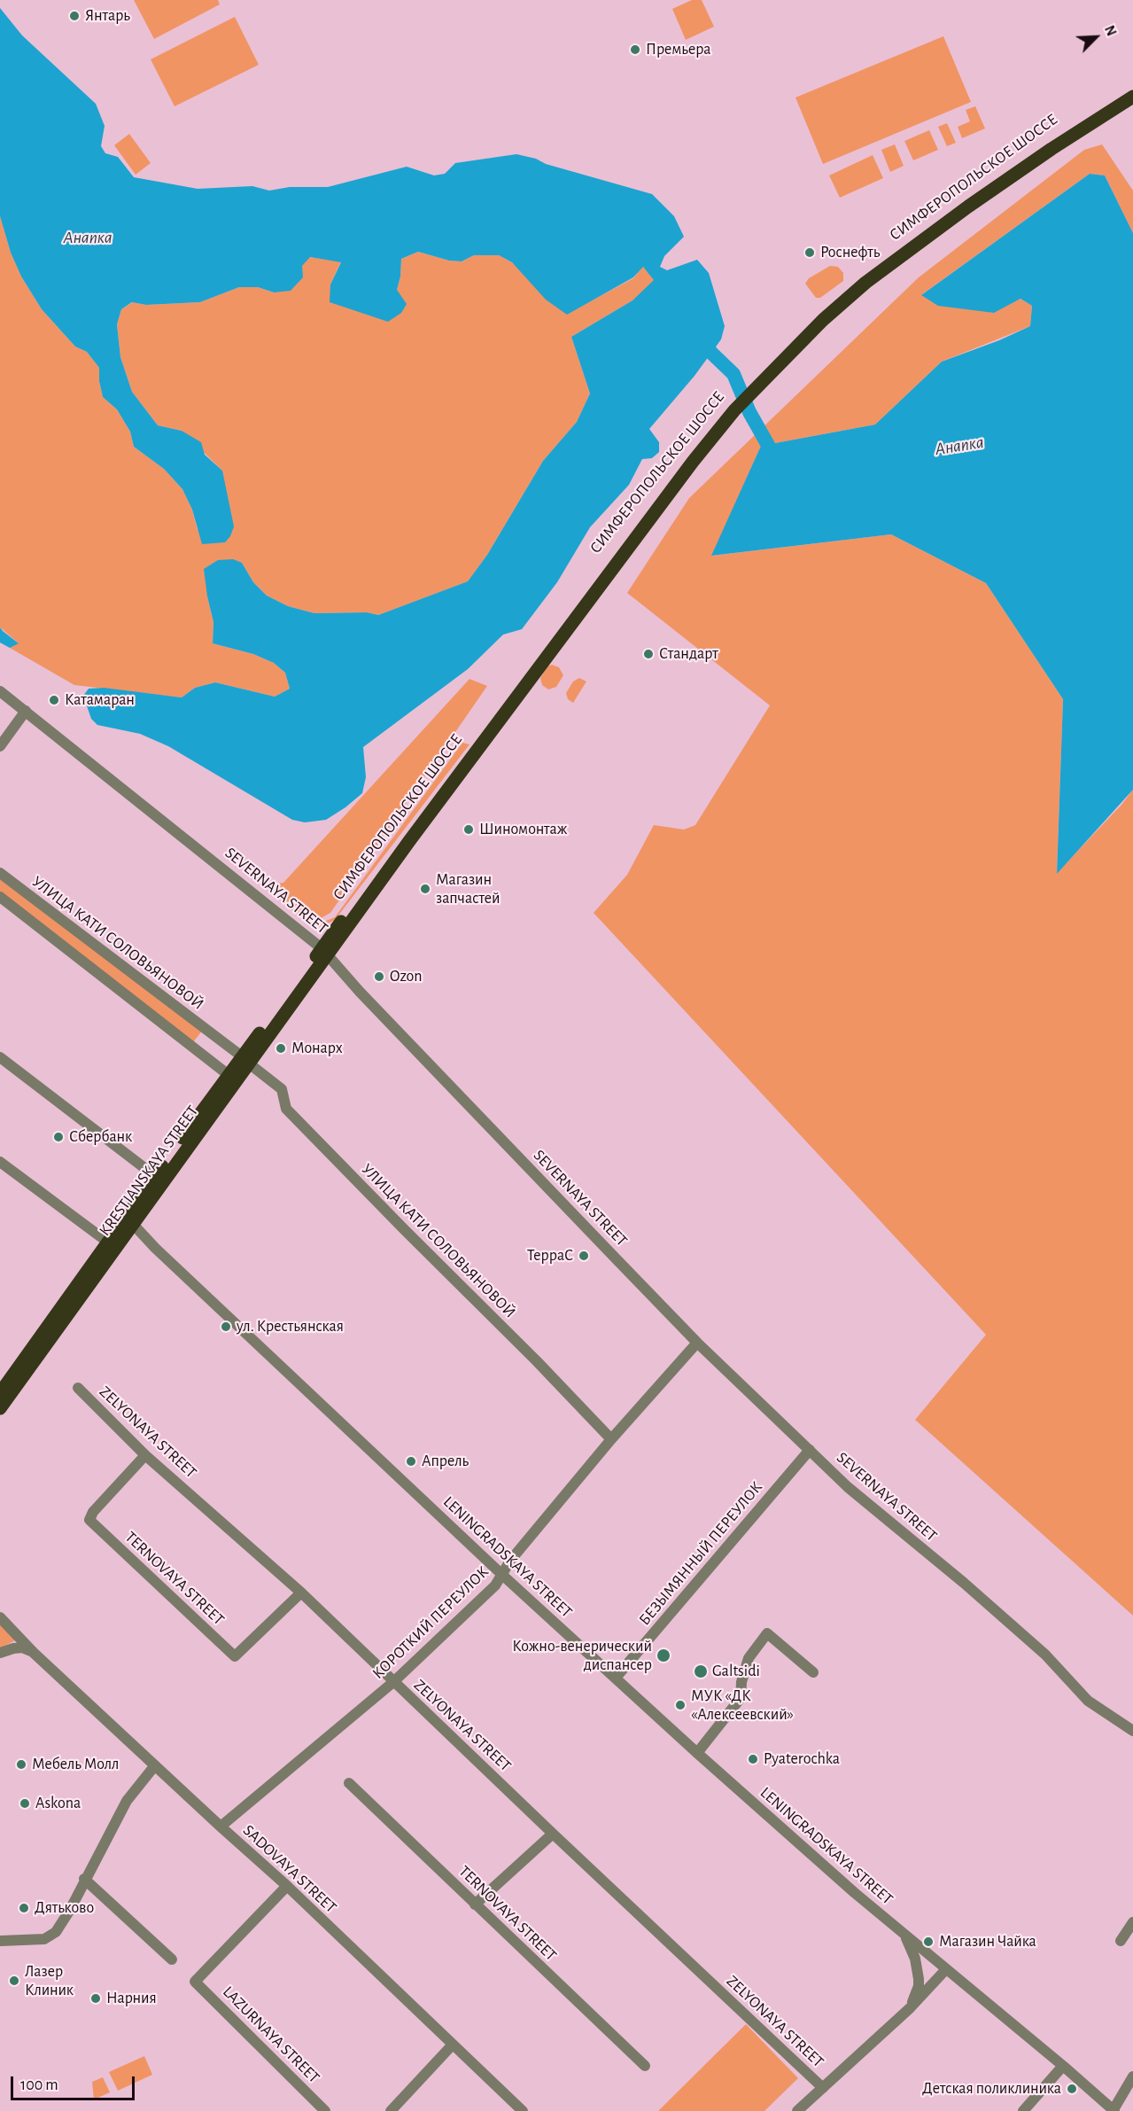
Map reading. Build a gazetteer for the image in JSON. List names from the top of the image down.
{
  "streets": {
    "main road": ["СИМФЕРОПОЛЬСКОЕ ШОССЕ", "KRESTIANSKAYA STREET"],
    "street": [
      "SEVERNAYA STREET",
      "УЛИЦА КАТИ СОЛОВЬЯНОВОЙ",
      "ZELYONAYA STREET",
      "БЕЗЫМЯННЫЙ ПЕРЕУЛОК",
      "LENINGRADSKAYA STREET",
      "TERNOVAYA STREET",
      "КОРОТКИЙ ПЕРЕУЛОК",
      "SADOVAYA STREET",
      "LAZURNAYA STREET"
    ]
  },
  "crossings": [
    ["СИМФЕРОПОЛЬСКОЕ ШОССЕ", "SEVERNAYA STREET"],
    ["СИМФЕРОПОЛЬСКОЕ ШОССЕ", "KRESTIANSKAYA STREET"],
    ["SEVERNAYA STREET", "KRESTIANSKAYA STREET"],
    ["SEVERNAYA STREET", "БЕЗЫМЯННЫЙ ПЕРЕУЛОК"],
    ["SEVERNAYA STREET", "КОРОТКИЙ ПЕРЕУЛОК"],
    ["УЛИЦА КАТИ СОЛОВЬЯНОВОЙ", "KRESTIANSKAYA STREET"],
    ["УЛИЦА КАТИ СОЛОВЬЯНОВОЙ", "КОРОТКИЙ ПЕРЕУЛОК"],
    ["KRESTIANSKAYA STREET", "LENINGRADSKAYA STREET"],
    ["ZELYONAYA STREET", "TERNOVAYA STREET"],
    ["ZELYONAYA STREET", "КОРОТКИЙ ПЕРЕУЛОК"],
    ["БЕЗЫМЯННЫЙ ПЕРЕУЛОК", "LENINGRADSKAYA STREET"],
    ["LENINGRADSKAYA STREET", "КОРОТКИЙ ПЕРЕУЛОК"],
    ["КОРОТКИЙ ПЕРЕУЛОК", "SADOVAYA STREET"],
    ["SADOVAYA STREET", "LAZURNAYA STREET"]
  ],
  "water": ["Анапка"],
  "places": [
    "Янтарь",
    "Премьера",
    "Роснефть",
    "Стандарт",
    "Катамаран",
    "Шиномонтаж",
    "Магазин запчастей",
    "Ozon",
    "Монарх",
    "Сбербанк",
    "ТерраС",
    "ул. Крестьянская",
    "Апрель",
    "Кожно-венерический диспансер",
    "Galtsidi",
    "МУК «ДК «Алексеевский»",
    "Pyaterochka",
    "Мебель Молл",
    "Askona",
    "Дятьково",
    "Магазин Чайка",
    "Лазер Клиник",
    "Нарния",
    "Детская поликлиника"
  ],
  "scale_bar": "100 m",
  "north": "top right"
}
